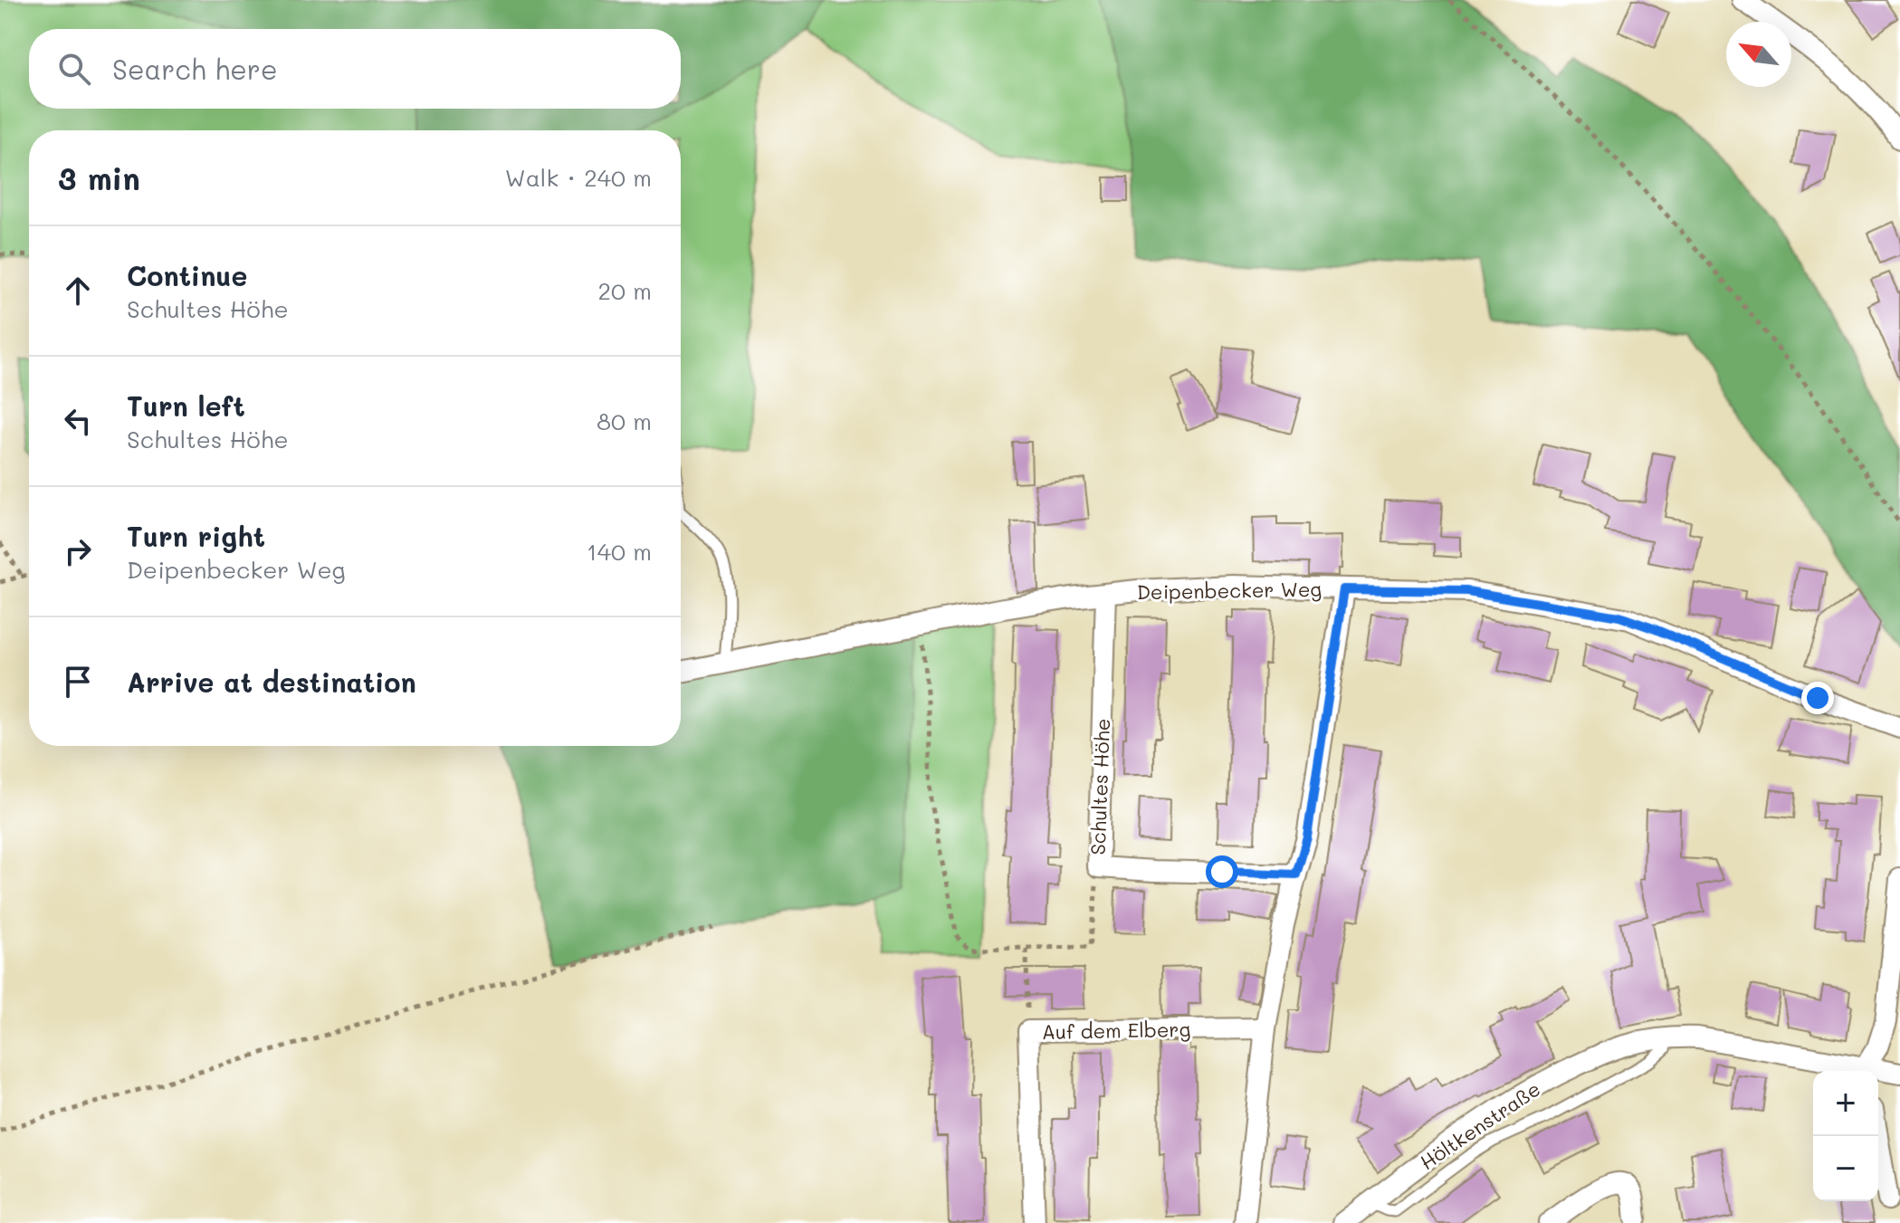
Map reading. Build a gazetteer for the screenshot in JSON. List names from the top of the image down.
{
  "streets": {
    "street": [
      "Deipenbecker Weg",
      "Schultes Höhe",
      "Auf dem Elberg",
      "Höltkenstraße"
    ]
  },
  "crossings": [
    ["Deipenbecker Weg", "Schultes Höhe"]
  ],
  "north": "top left",
  "page": {
    "search": "Search here",
    "heading": ["3 min", "Walk · 240 m"],
    "list": [
      ["Continue", "Schultes Höhe", "20 m"],
      ["Turn left", "Schultes Höhe", "80 m"],
      ["Turn right", "Deipenbecker Weg", "140 m"],
      "Arrive at destination"
    ],
    "map_buttons": ["+", "−"]
  }
}
